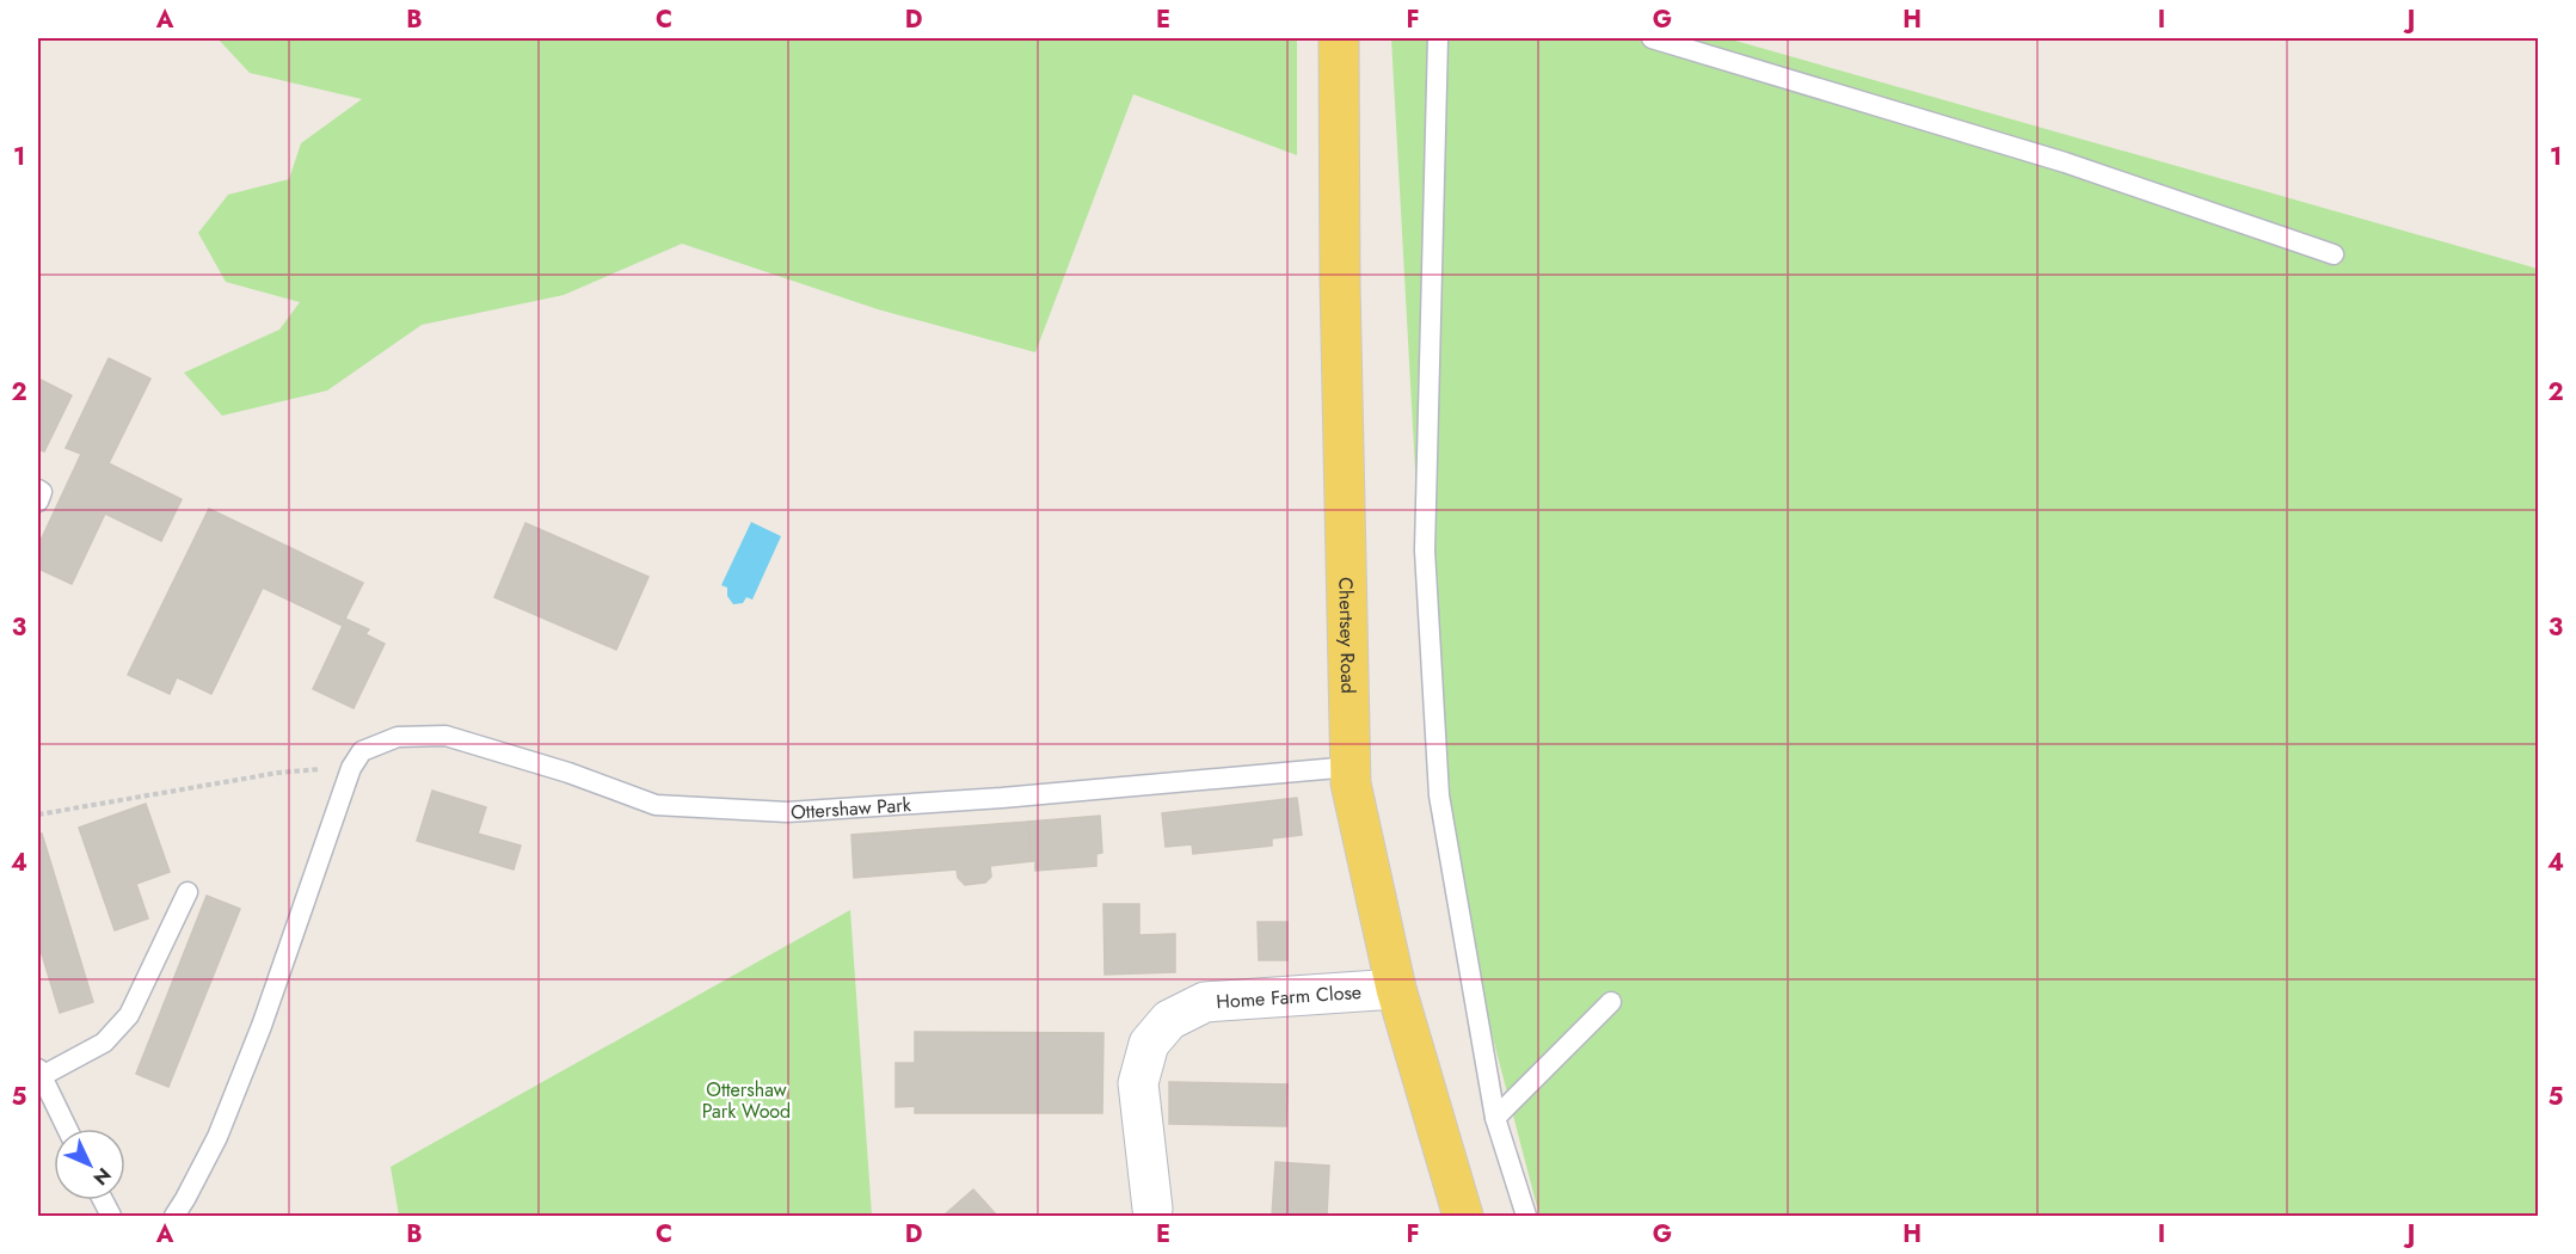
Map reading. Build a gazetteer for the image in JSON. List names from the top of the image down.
{
  "streets": {
    "main road": ["Chertsey Road"],
    "street": ["Home Farm Close"],
    "lane": ["Ottershaw Park"]
  },
  "crossings": [
    ["Chertsey Road", "Ottershaw Park"],
    ["Chertsey Road", "Home Farm Close"]
  ],
  "parks": ["Ottershaw Park Wood"],
  "north": "bottom right",
  "grid": {
    "columns": [
      "A",
      "B",
      "C",
      "D",
      "E",
      "F",
      "G",
      "H",
      "I",
      "J"
    ],
    "rows": [
      "1",
      "2",
      "3",
      "4",
      "5"
    ]
  }
}
